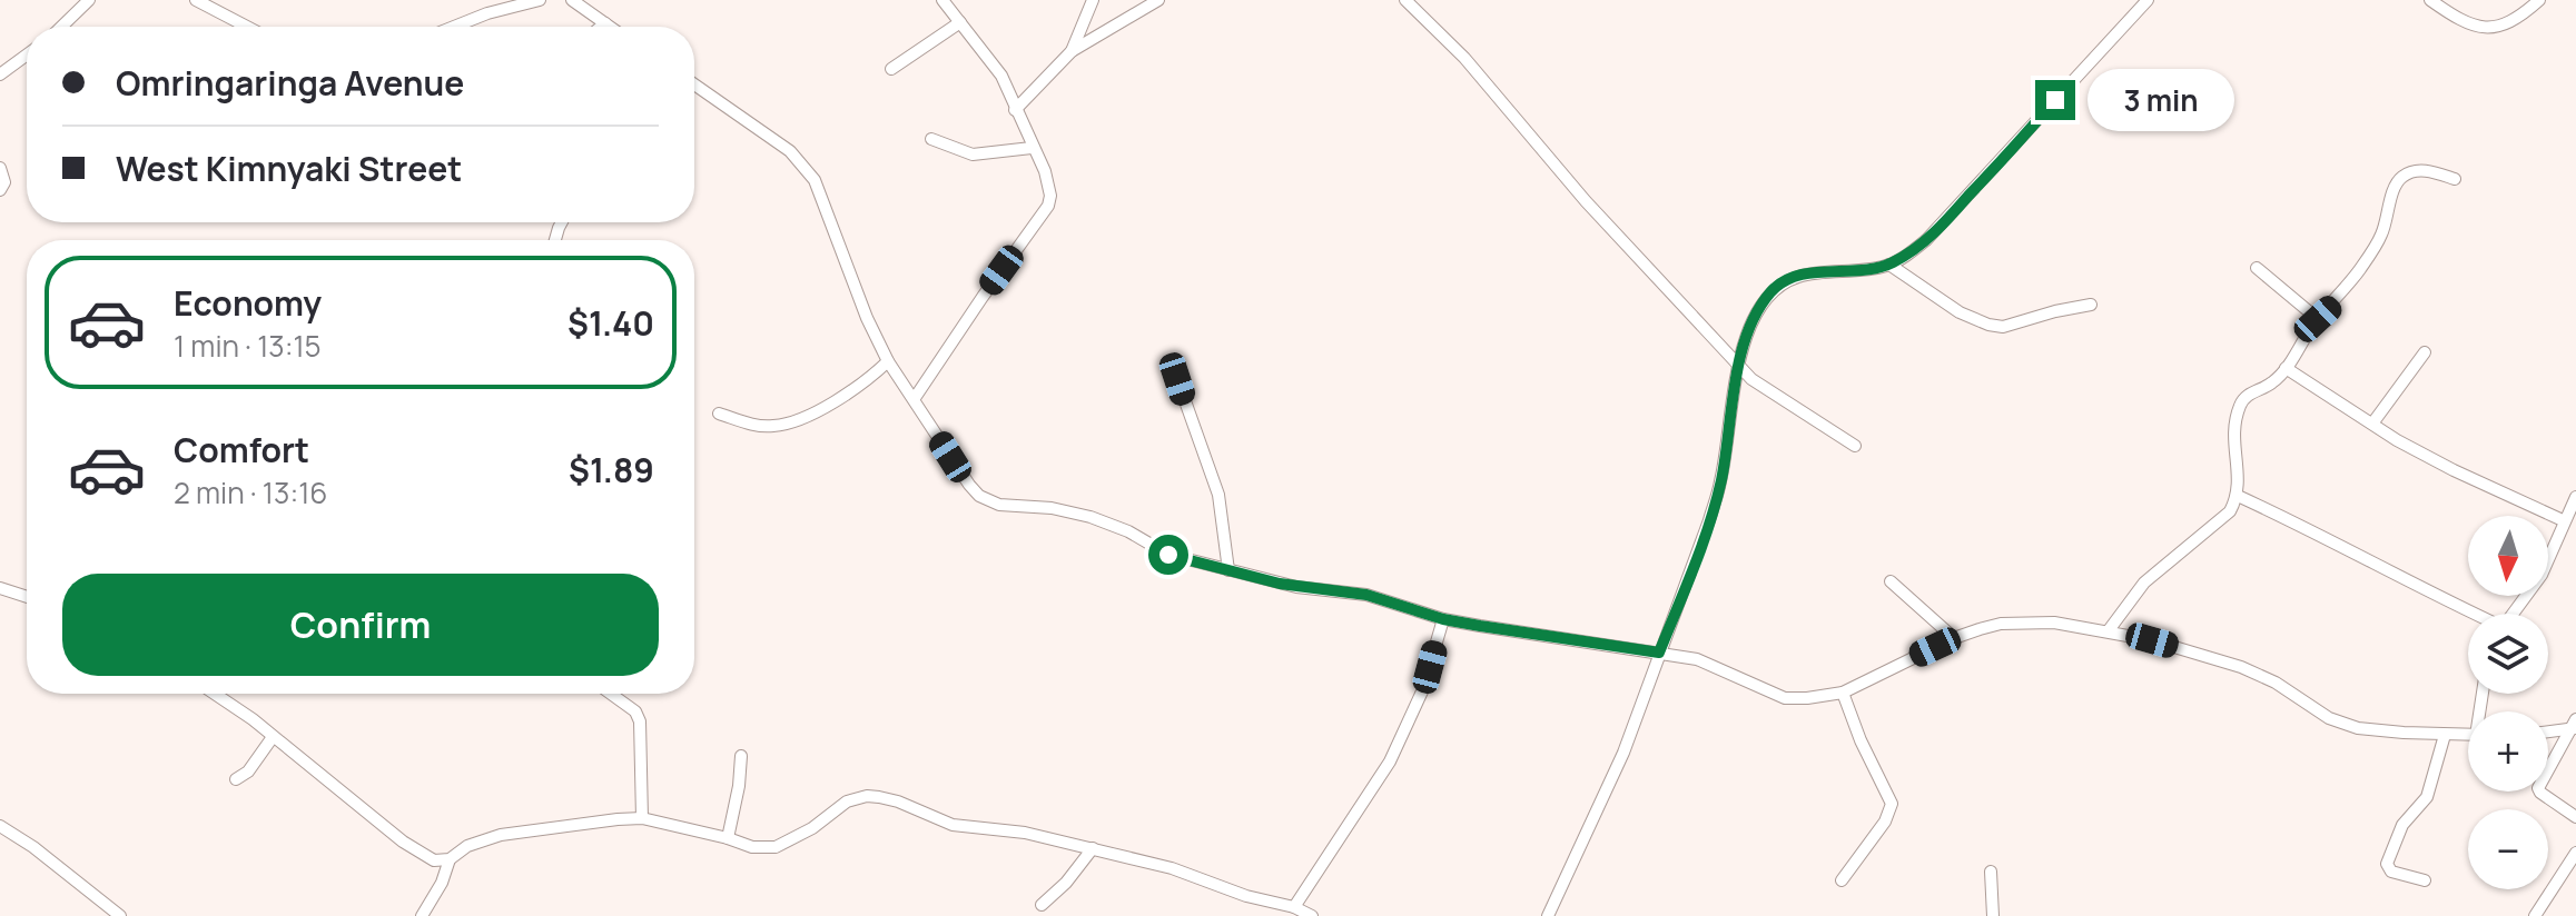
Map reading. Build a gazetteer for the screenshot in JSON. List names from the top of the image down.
{
  "north": "bottom",
  "page": {
    "banner": ["Omringaringa Avenue", "West Kimnyaki Street"],
    "bubble": "3 min",
    "list": [
      {
        "name": "Economy",
        "note": "1 min · 13:15",
        "value": "$1.40"
      },
      {
        "name": "Comfort",
        "note": "2 min · 13:16",
        "value": "$1.89"
      }
    ],
    "map_buttons": ["+", "−"],
    "buttons": "Confirm"
  }
}
